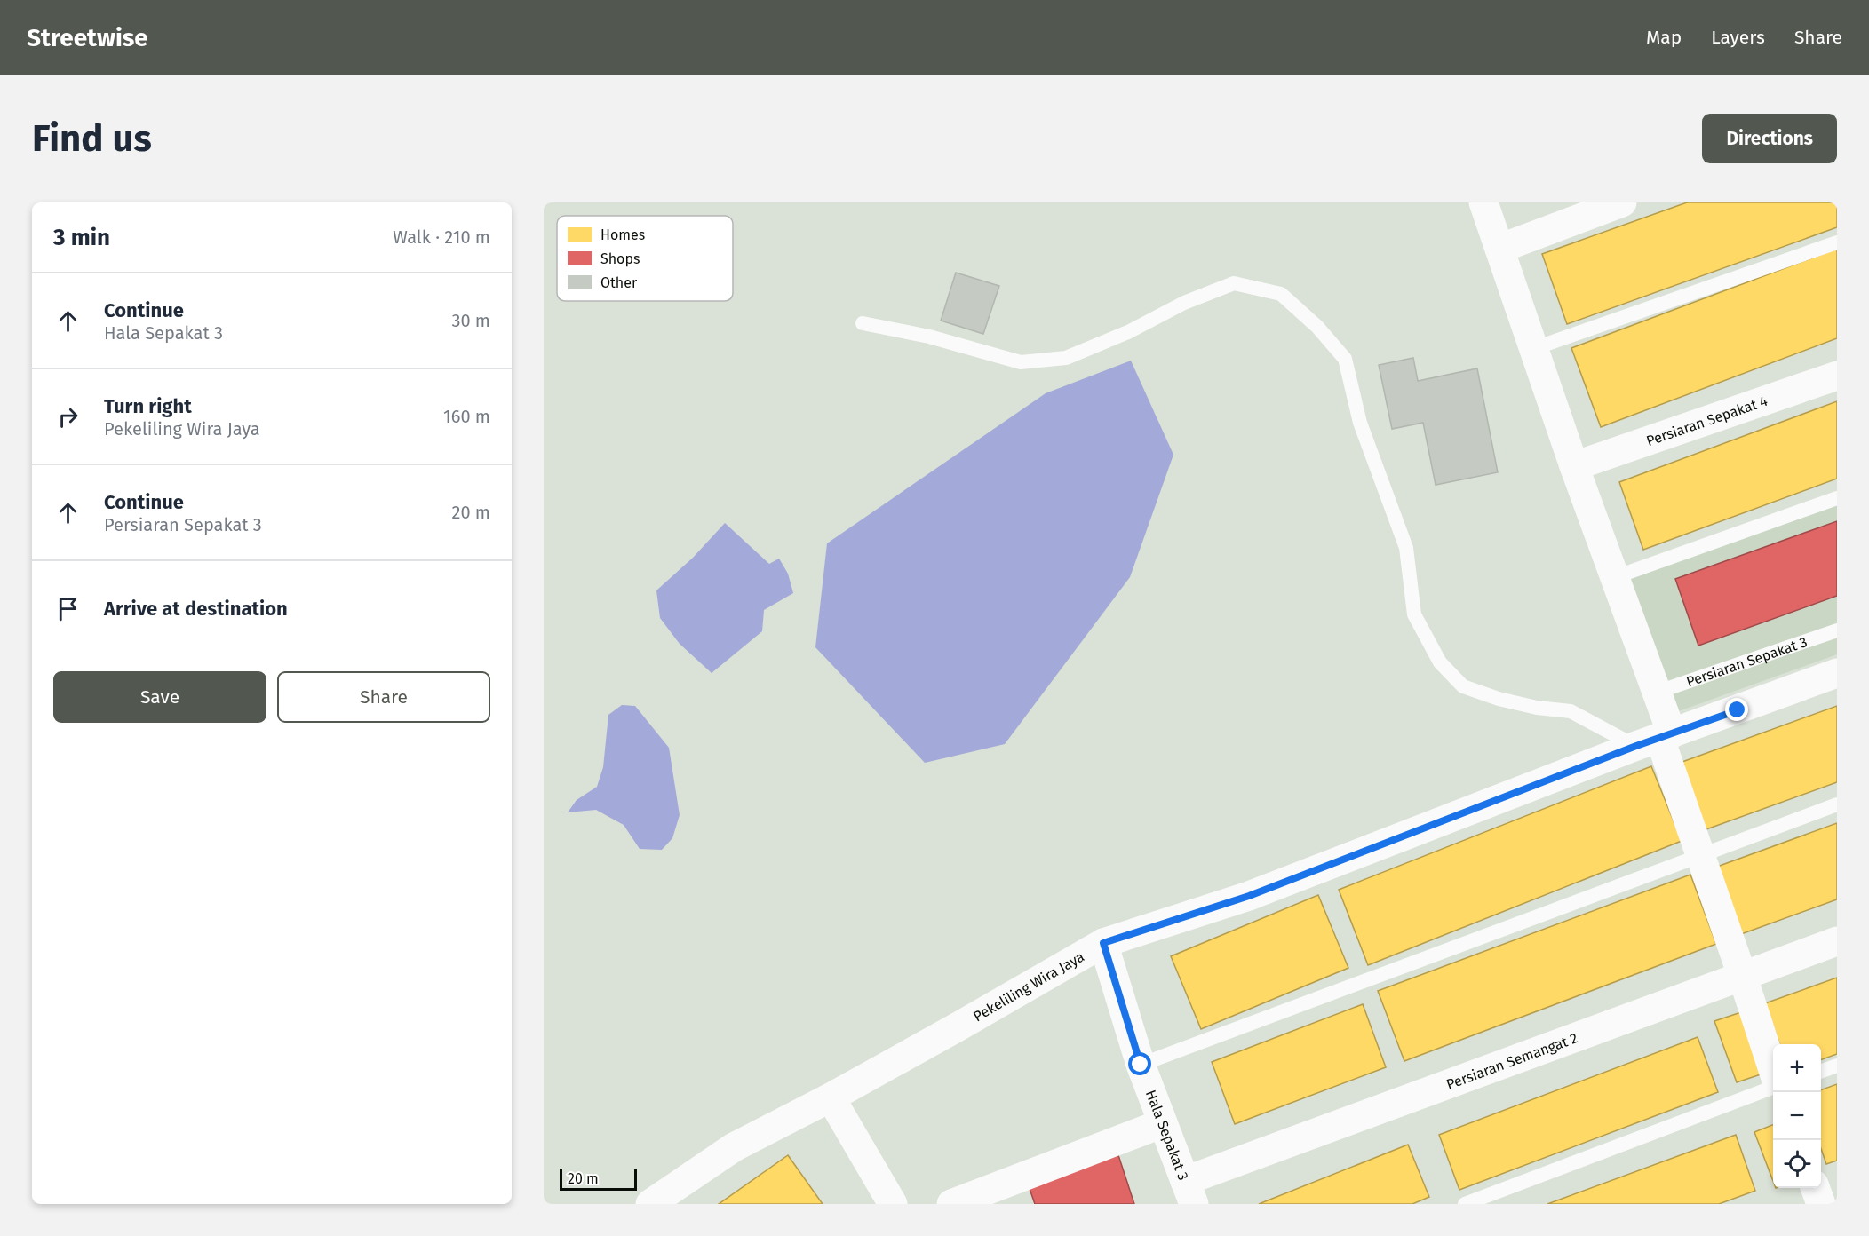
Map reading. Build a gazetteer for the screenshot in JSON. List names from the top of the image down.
{
  "streets": {
    "street": [
      "Persiaran Sepakat 4",
      "Pekeliling Wira Jaya",
      "Persiaran Semangat 2",
      "Hala Sepakat 3"
    ],
    "lane": ["Persiaran Sepakat 3"]
  },
  "crossings": [
    ["Pekeliling Wira Jaya", "Hala Sepakat 3"],
    ["Persiaran Semangat 2", "Hala Sepakat 3"]
  ],
  "legend": ["Homes", "Shops", "Other"],
  "scale_bar": "20 m",
  "page": {
    "header": "Streetwise",
    "nav": ["Map", "Layers", "Share"],
    "buttons": [
      "Directions",
      ["Save", "Share"]
    ],
    "title": "Find us",
    "heading": ["3 min", "Walk · 210 m"],
    "list": [
      ["Continue", "Hala Sepakat 3", "30 m"],
      ["Turn right", "Pekeliling Wira Jaya", "160 m"],
      ["Continue", "Persiaran Sepakat 3", "20 m"],
      "Arrive at destination"
    ],
    "map_buttons": ["+", "−"],
    "scale": "20 m"
  }
}
